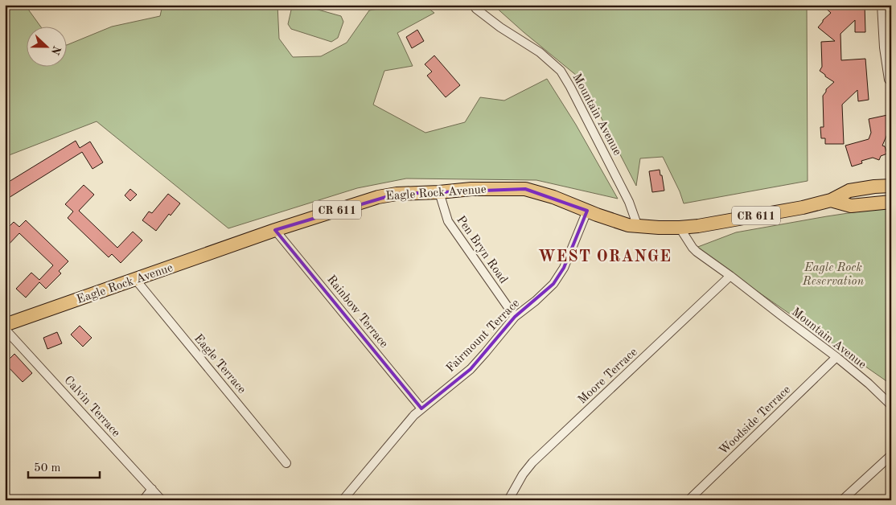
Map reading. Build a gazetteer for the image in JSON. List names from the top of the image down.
{
  "streets": {
    "main road": ["Eagle Rock Avenue", "CR 611"],
    "street": [
      "Mountain Avenue",
      "Pen Bryn Road",
      "Rainbow Terrace",
      "Fairmount Terrace",
      "Eagle Terrace",
      "Moore Terrace",
      "Calvin Terrace",
      "Woodside Terrace"
    ]
  },
  "crossings": [
    ["Mountain Avenue", "Eagle Rock Avenue"],
    ["Mountain Avenue", "Moore Terrace"],
    ["Mountain Avenue", "Woodside Terrace"],
    ["Eagle Rock Avenue", "Pen Bryn Road"],
    ["Eagle Rock Avenue", "Rainbow Terrace"],
    ["Eagle Rock Avenue", "Fairmount Terrace"],
    ["Eagle Rock Avenue", "Eagle Terrace"],
    ["Pen Bryn Road", "Fairmount Terrace"],
    ["Rainbow Terrace", "Fairmount Terrace"]
  ],
  "districts": ["WEST ORANGE"],
  "parks": ["Eagle Rock Reservation"],
  "scale_bar": "50 m",
  "north": "right"
}
